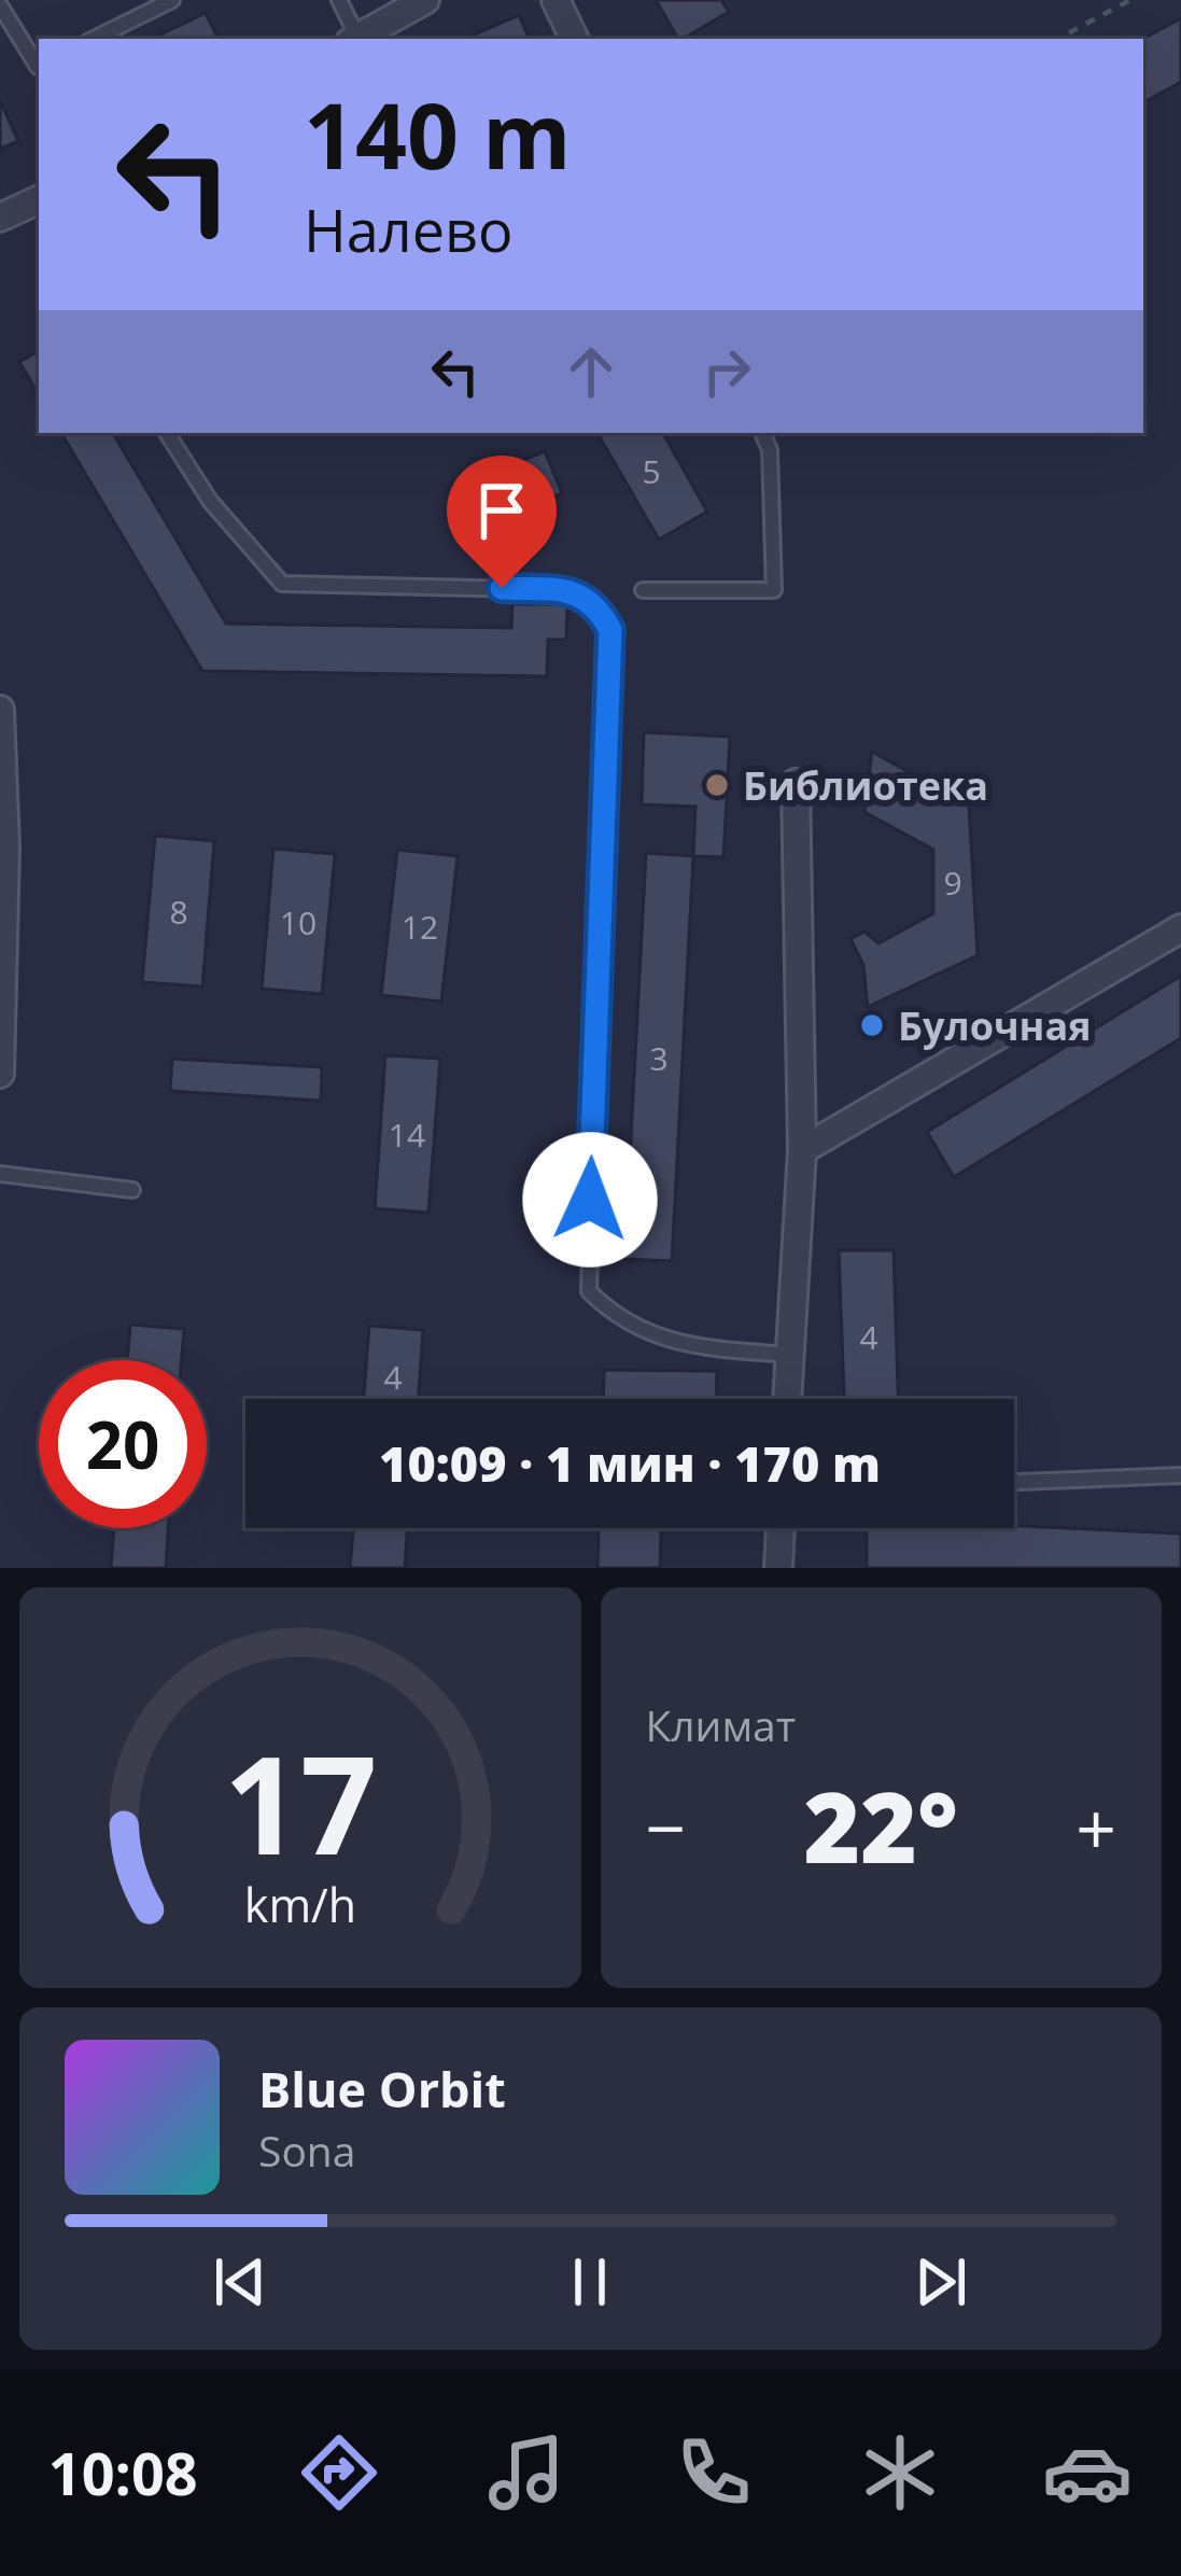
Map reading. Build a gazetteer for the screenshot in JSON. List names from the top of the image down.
{
  "places": ["Библиотека", "Булочная"],
  "house_numbers": [
    "5",
    "9",
    "8",
    "10",
    "12",
    "3",
    "14",
    "4",
    "4"
  ],
  "page": {
    "turn": ["140 m", "Налево"],
    "limit": "20",
    "trip": "10:09 · 1 мин · 170 m",
    "tile": "Климат",
    "heat": ["−", "22°", "+"],
    "song": ["Blue Orbit", "Sona"],
    "tabs": "10:08",
    "gauge": ["17", "km/h"]
  }
}
